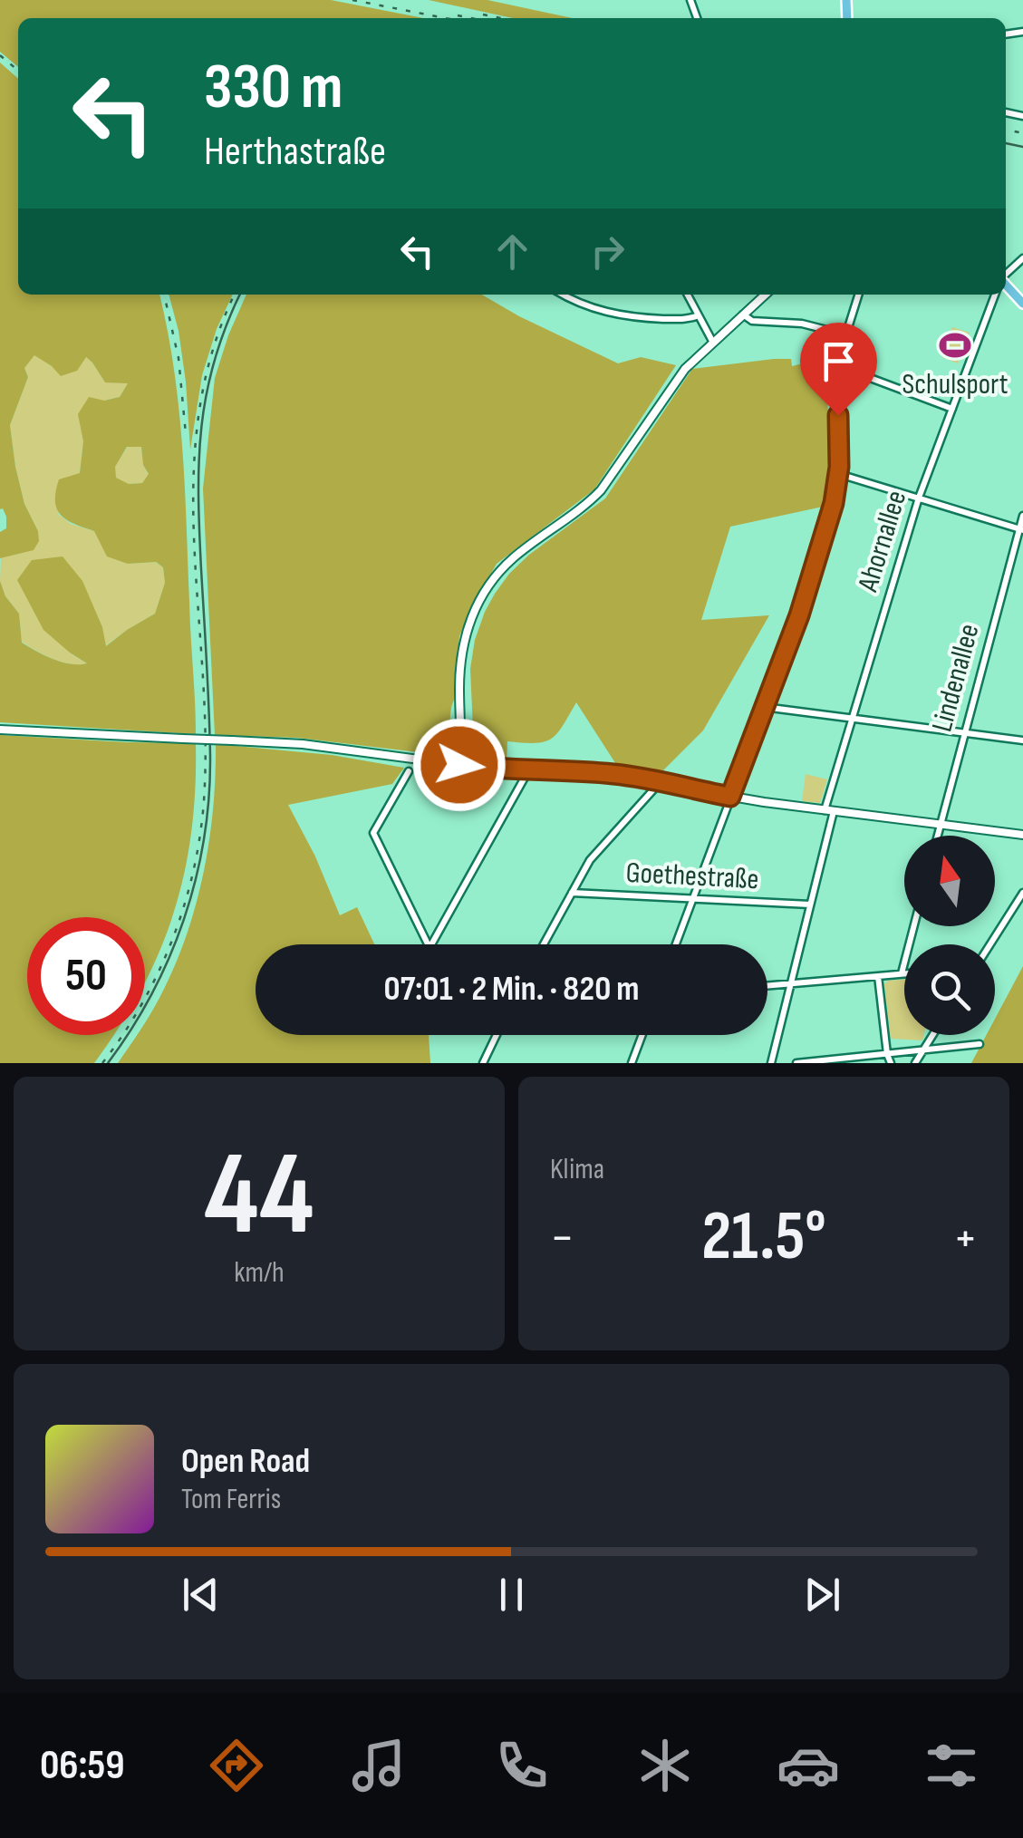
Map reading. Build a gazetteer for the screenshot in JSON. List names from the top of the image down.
{
  "streets": {
    "street": ["Ahornallee", "Lindenallee", "Goethestraße"]
  },
  "crossings": [
    ["Ahornallee", "Goethestraße"]
  ],
  "places": {
    "sports": ["Schulsport"]
  },
  "north": "top",
  "page": {
    "turn": ["330 m", "Herthastraße"],
    "limit": "50",
    "trip": "07:01 · 2 Min. · 820 m",
    "tile": [
      ["44", "km/h"],
      "Klima"
    ],
    "heat": ["−", "21.5°", "+"],
    "song": ["Open Road", "Tom Ferris"],
    "tabs": "06:59"
  }
}
